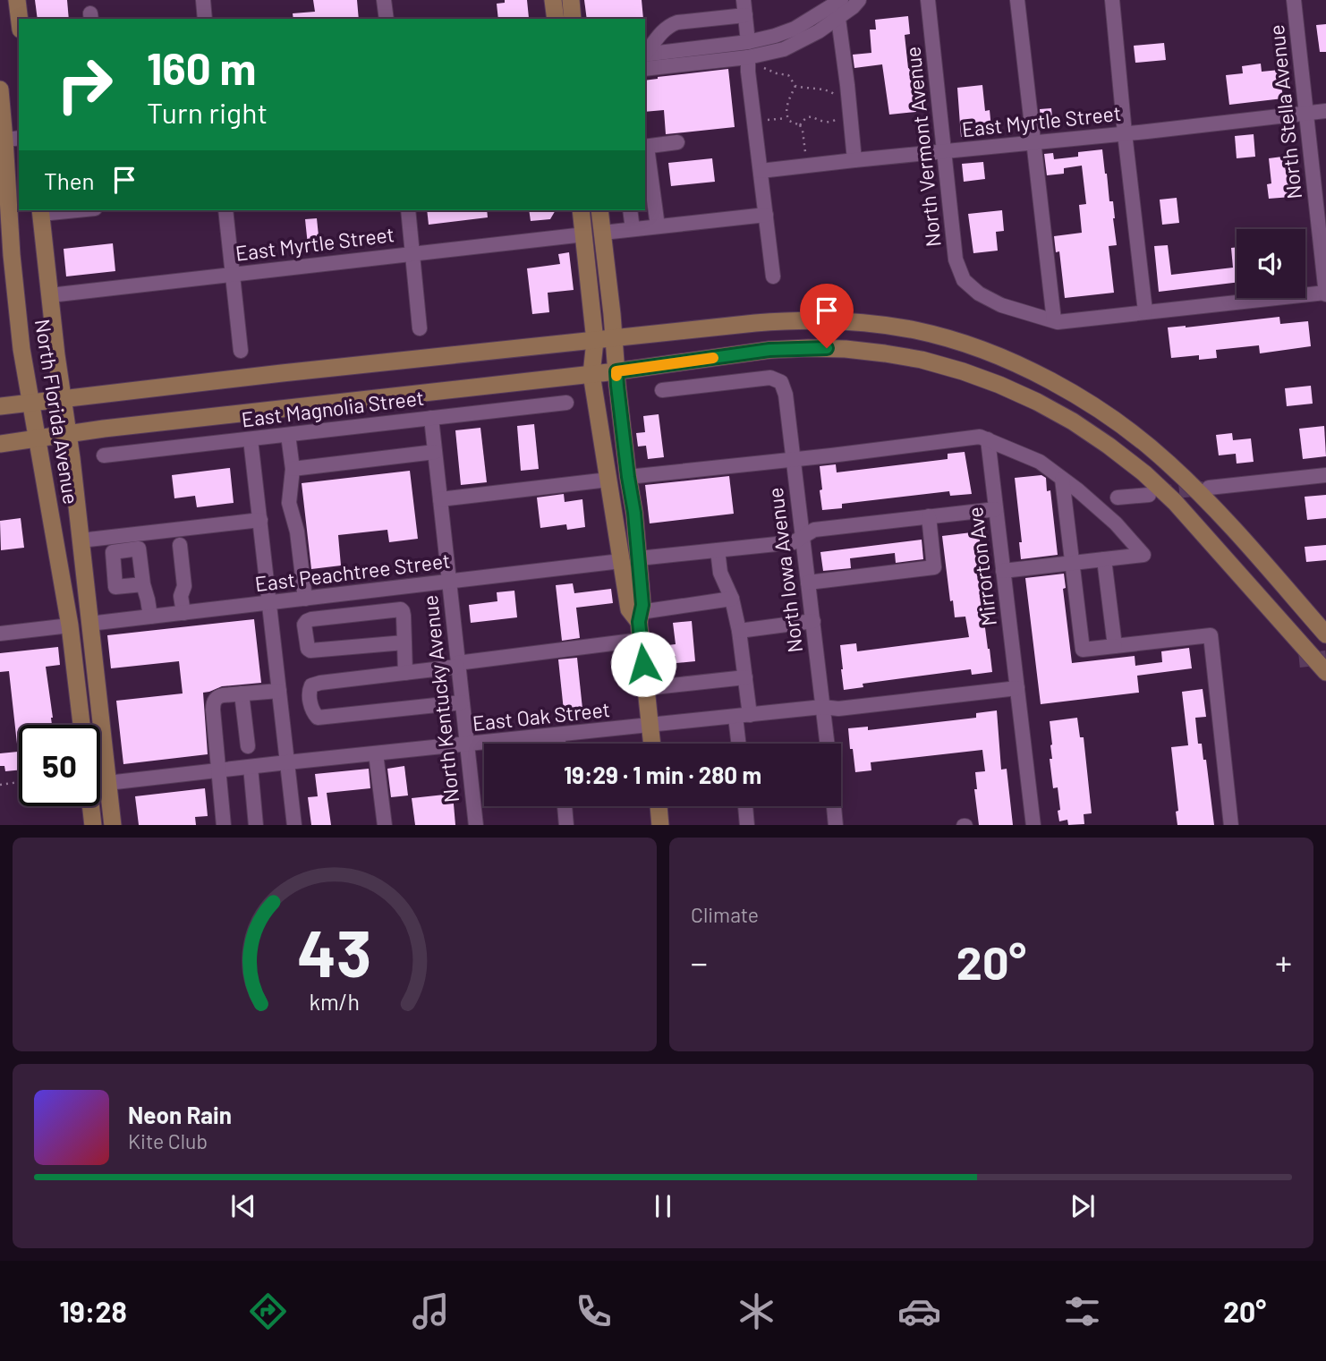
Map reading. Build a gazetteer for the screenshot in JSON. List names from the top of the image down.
{
  "streets": {
    "main road": ["North Florida Avenue"],
    "street": [
      "North Stella Avenue",
      "East Myrtle Street",
      "North Vermont Avenue",
      "East Magnolia Street",
      "Mirrorton Ave",
      "North Iowa Avenue",
      "East Peachtree Street",
      "North Kentucky Avenue",
      "East Oak Street"
    ]
  },
  "crossings": [
    ["North Stella Avenue", "East Myrtle Street"],
    ["East Myrtle Street", "North Vermont Avenue"],
    ["East Myrtle Street", "North Florida Avenue"],
    ["East Magnolia Street", "North Kentucky Avenue"],
    ["North Florida Avenue", "East Peachtree Street"],
    ["North Florida Avenue", "East Oak Street"],
    ["Mirrorton Ave", "East Oak Street"],
    ["North Iowa Avenue", "East Oak Street"],
    ["East Peachtree Street", "North Kentucky Avenue"],
    ["North Kentucky Avenue", "East Oak Street"]
  ],
  "page": {
    "turn": ["160 m", "Turn right"],
    "then": "Then",
    "limit": "50",
    "trip": "19:29 · 1 min · 280 m",
    "tile": "Climate",
    "heat": ["−", "20°", "+"],
    "song": ["Neon Rain", "Kite Club"],
    "tabs": ["19:28", "20°"],
    "gauge": ["43", "km/h"]
  }
}
